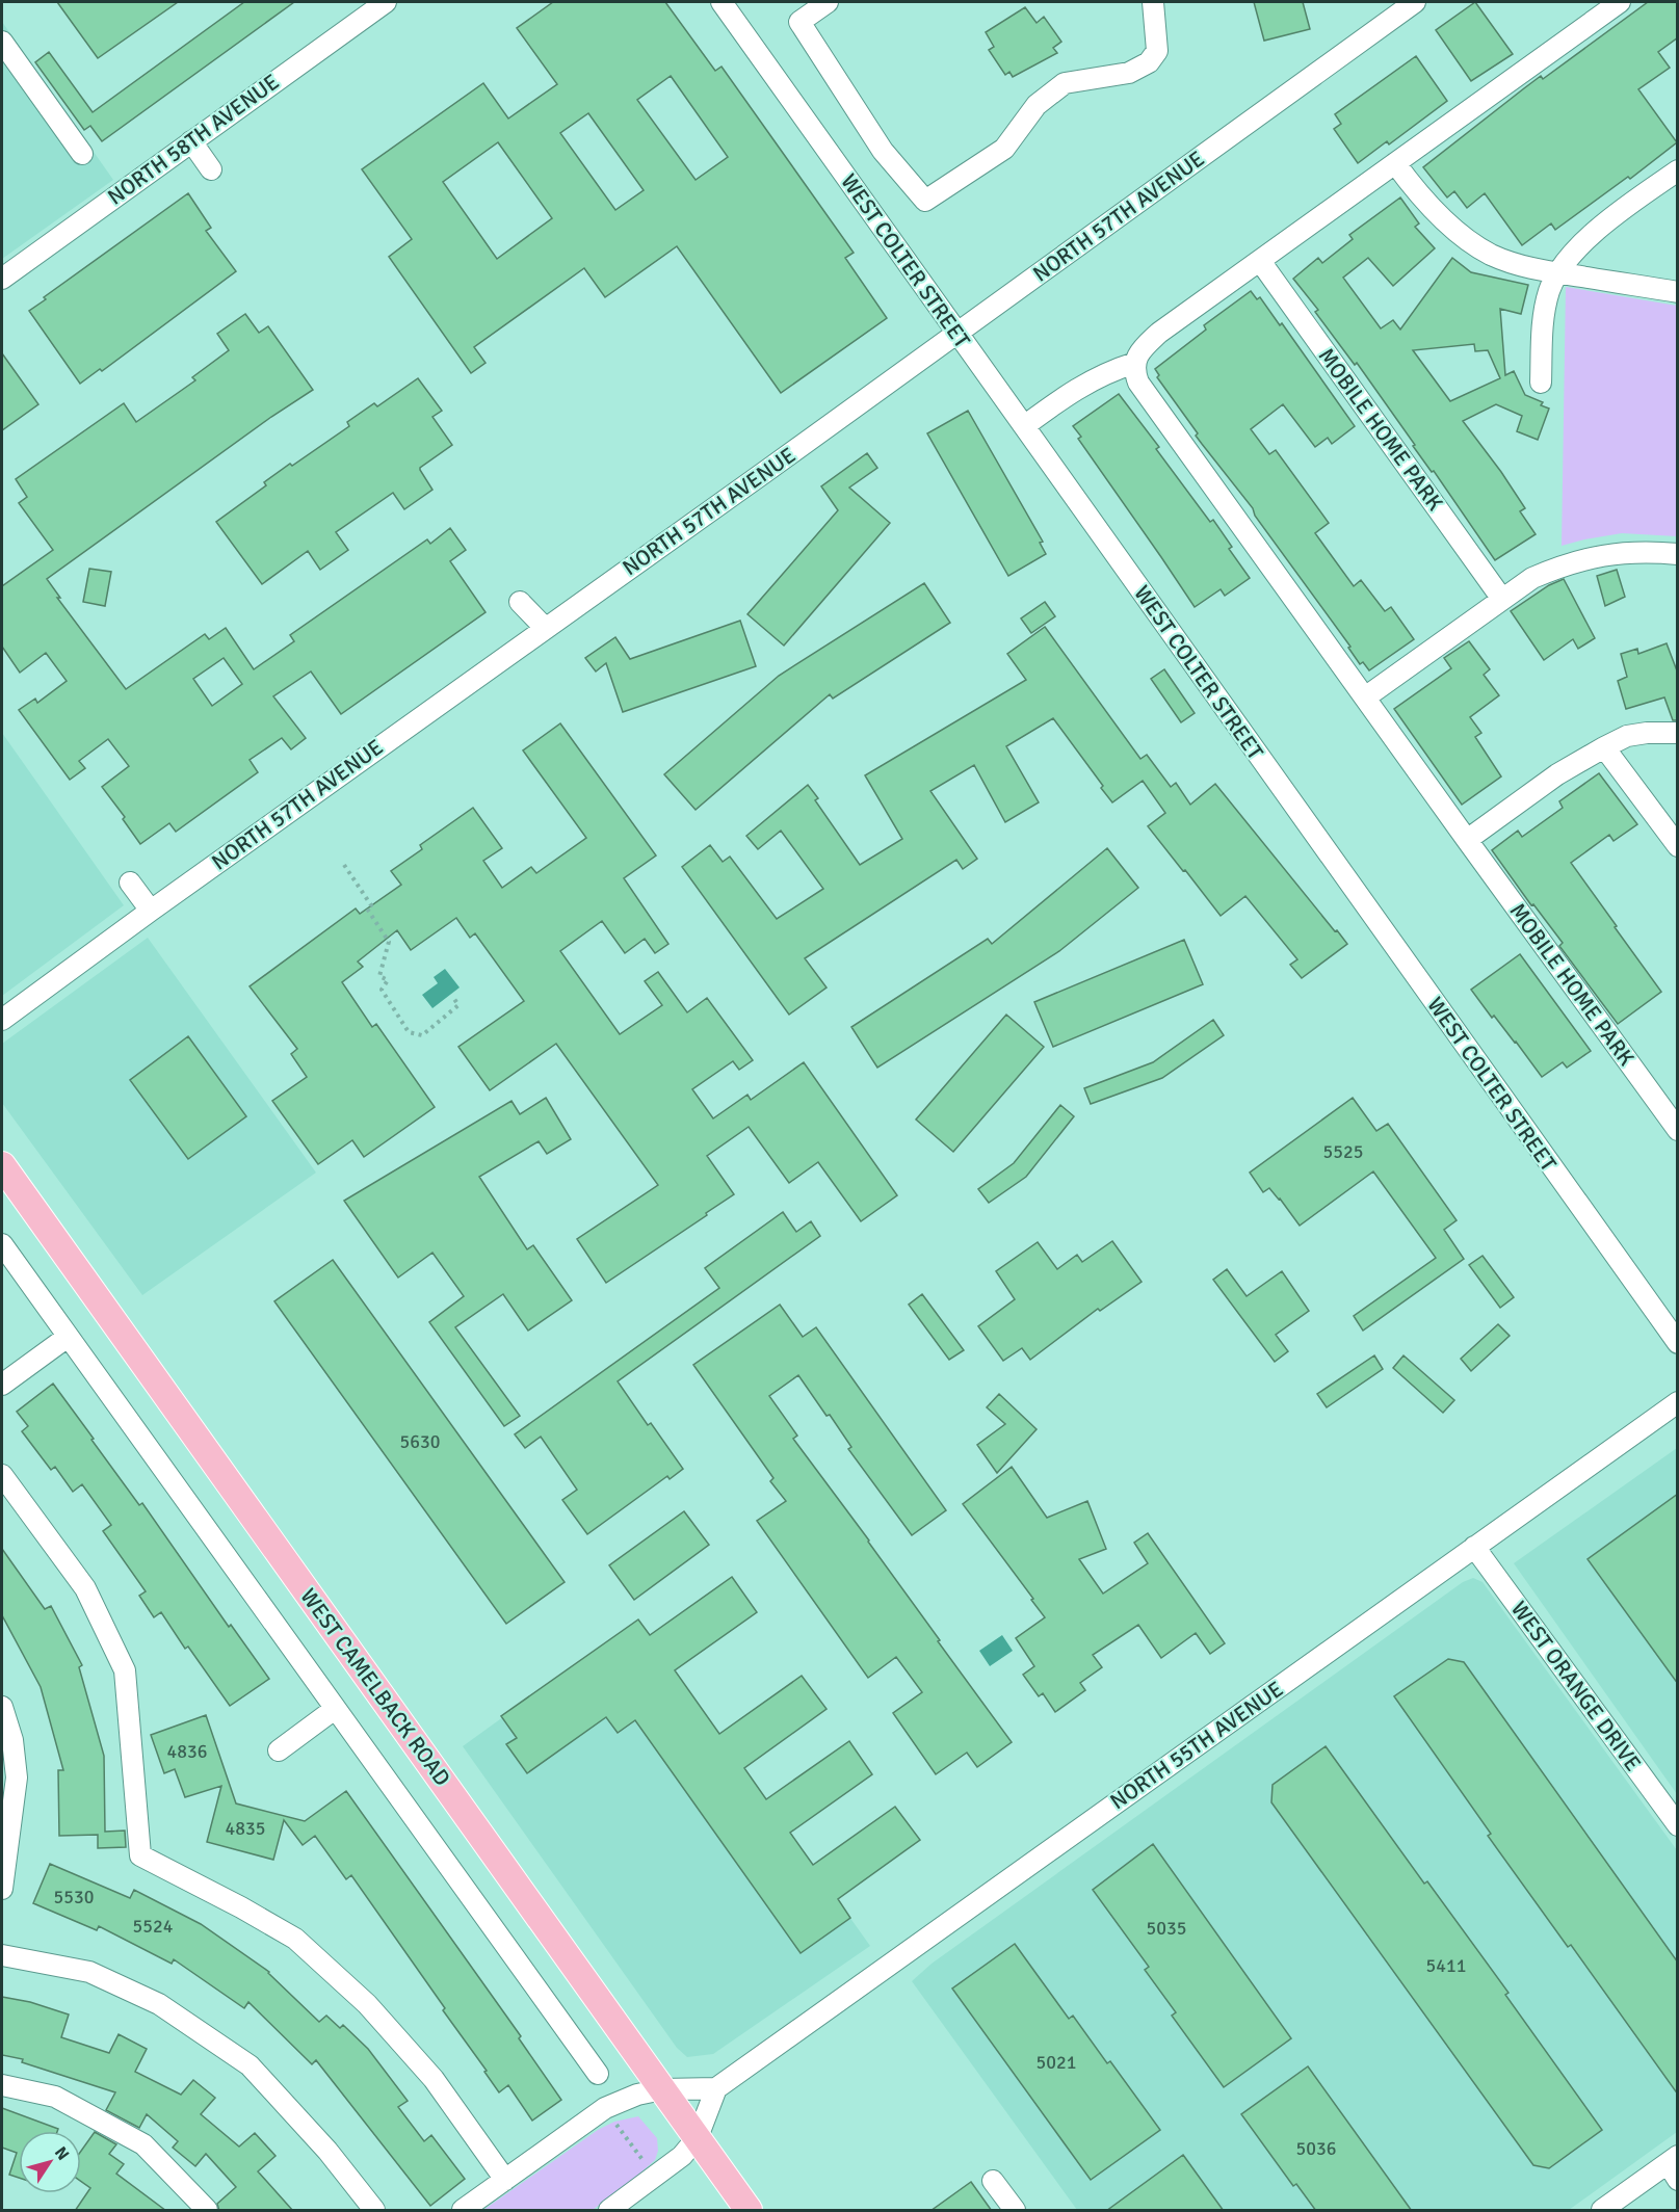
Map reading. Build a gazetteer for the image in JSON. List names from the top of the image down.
{
  "streets": {
    "main road": ["WEST CAMELBACK ROAD"],
    "street": [
      "NORTH 58TH AVENUE",
      "NORTH 57TH AVENUE",
      "WEST COLTER STREET",
      "MOBILE HOME PARK",
      "WEST ORANGE DRIVE",
      "NORTH 55TH AVENUE"
    ]
  },
  "crossings": [
    ["NORTH 57TH AVENUE", "WEST COLTER STREET"],
    ["WEST ORANGE DRIVE", "NORTH 55TH AVENUE"]
  ],
  "house_numbers": [
    "5525",
    "5630",
    "4836",
    "4835",
    "5530",
    "5524",
    "5035",
    "5411",
    "5021",
    "5036"
  ],
  "north": "top right"
}
